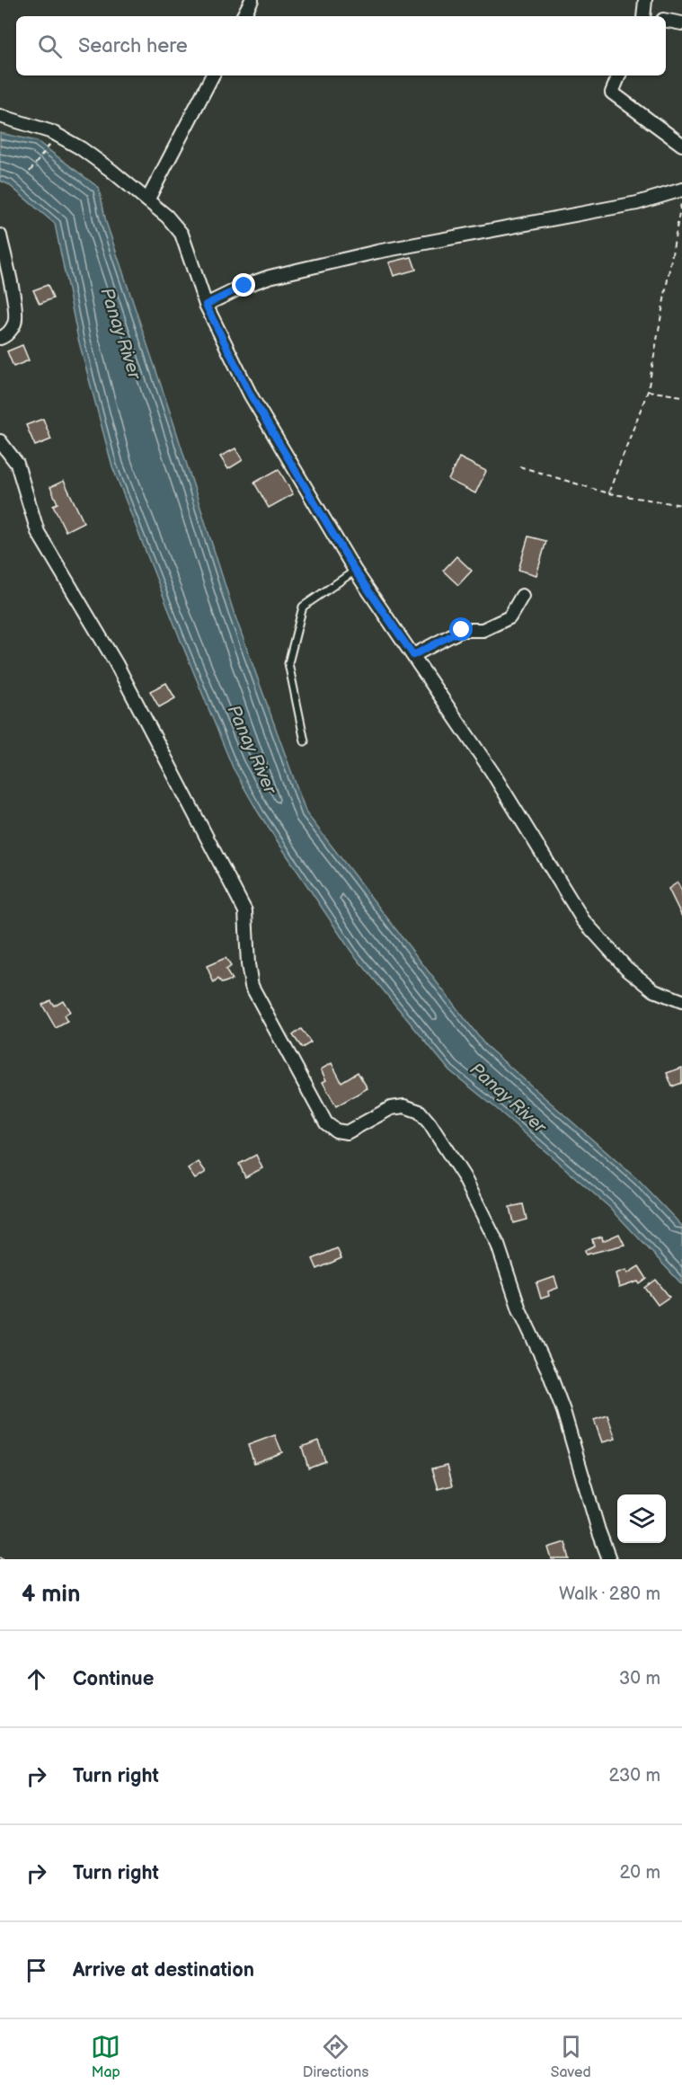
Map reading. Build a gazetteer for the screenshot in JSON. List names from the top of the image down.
{
  "water": ["Panay River"],
  "page": {
    "search": "Search here",
    "heading": ["4 min", "Walk · 280 m"],
    "list": [
      ["Continue", "30 m"],
      ["Turn right", "230 m"],
      ["Turn right", "20 m"],
      "Arrive at destination"
    ],
    "nav": ["Map", "Directions", "Saved"]
  }
}
